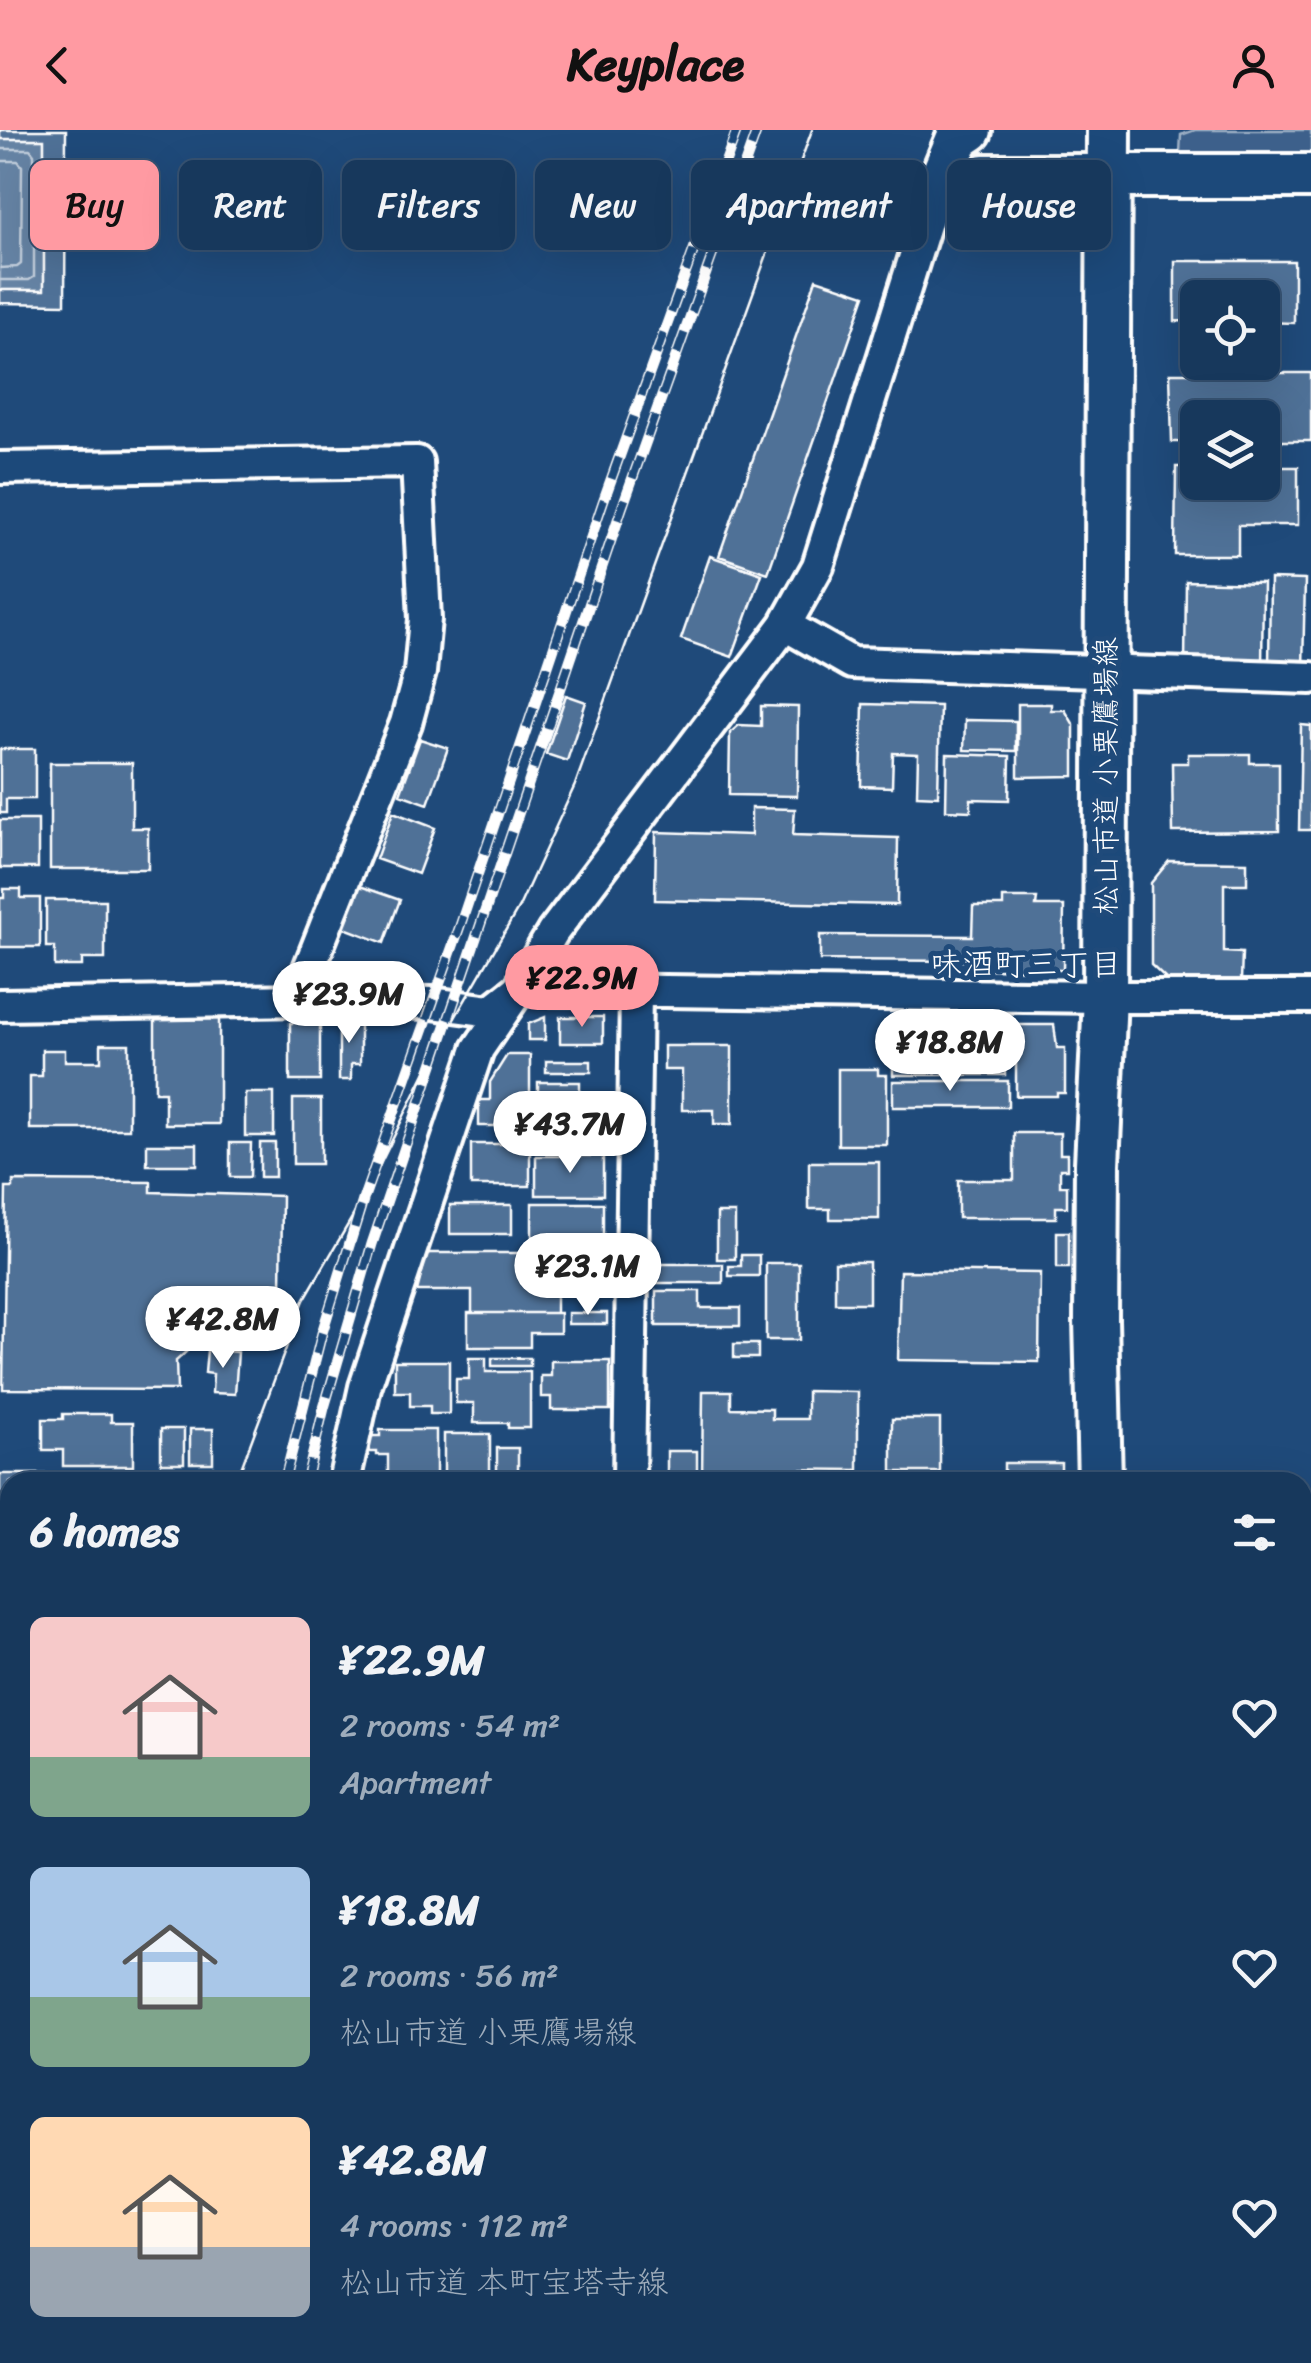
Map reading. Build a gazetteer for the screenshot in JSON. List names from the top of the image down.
{
  "streets": {
    "street": ["松山市道 小栗鷹場線"]
  },
  "districts": ["味酒町三丁目"],
  "page": {
    "header": "Keyplace",
    "chip": [
      "Buy",
      "Rent",
      "Filters",
      "New",
      "Apartment",
      "House"
    ],
    "price": [
      "¥22.9M",
      "¥23.9M",
      "¥18.8M",
      "¥43.7M",
      "¥23.1M",
      "¥42.8M"
    ],
    "heading": "6 homes",
    "list": [
      {
        "name": "¥22.9M",
        "note": "2 rooms · 54 m² · Apartment"
      },
      {
        "name": "¥18.8M",
        "note": "2 rooms · 56 m² · 松山市道 小栗鷹場線"
      },
      {
        "name": "¥42.8M",
        "note": "4 rooms · 112 m² · 松山市道 本町宝塔寺線"
      }
    ]
  }
}
